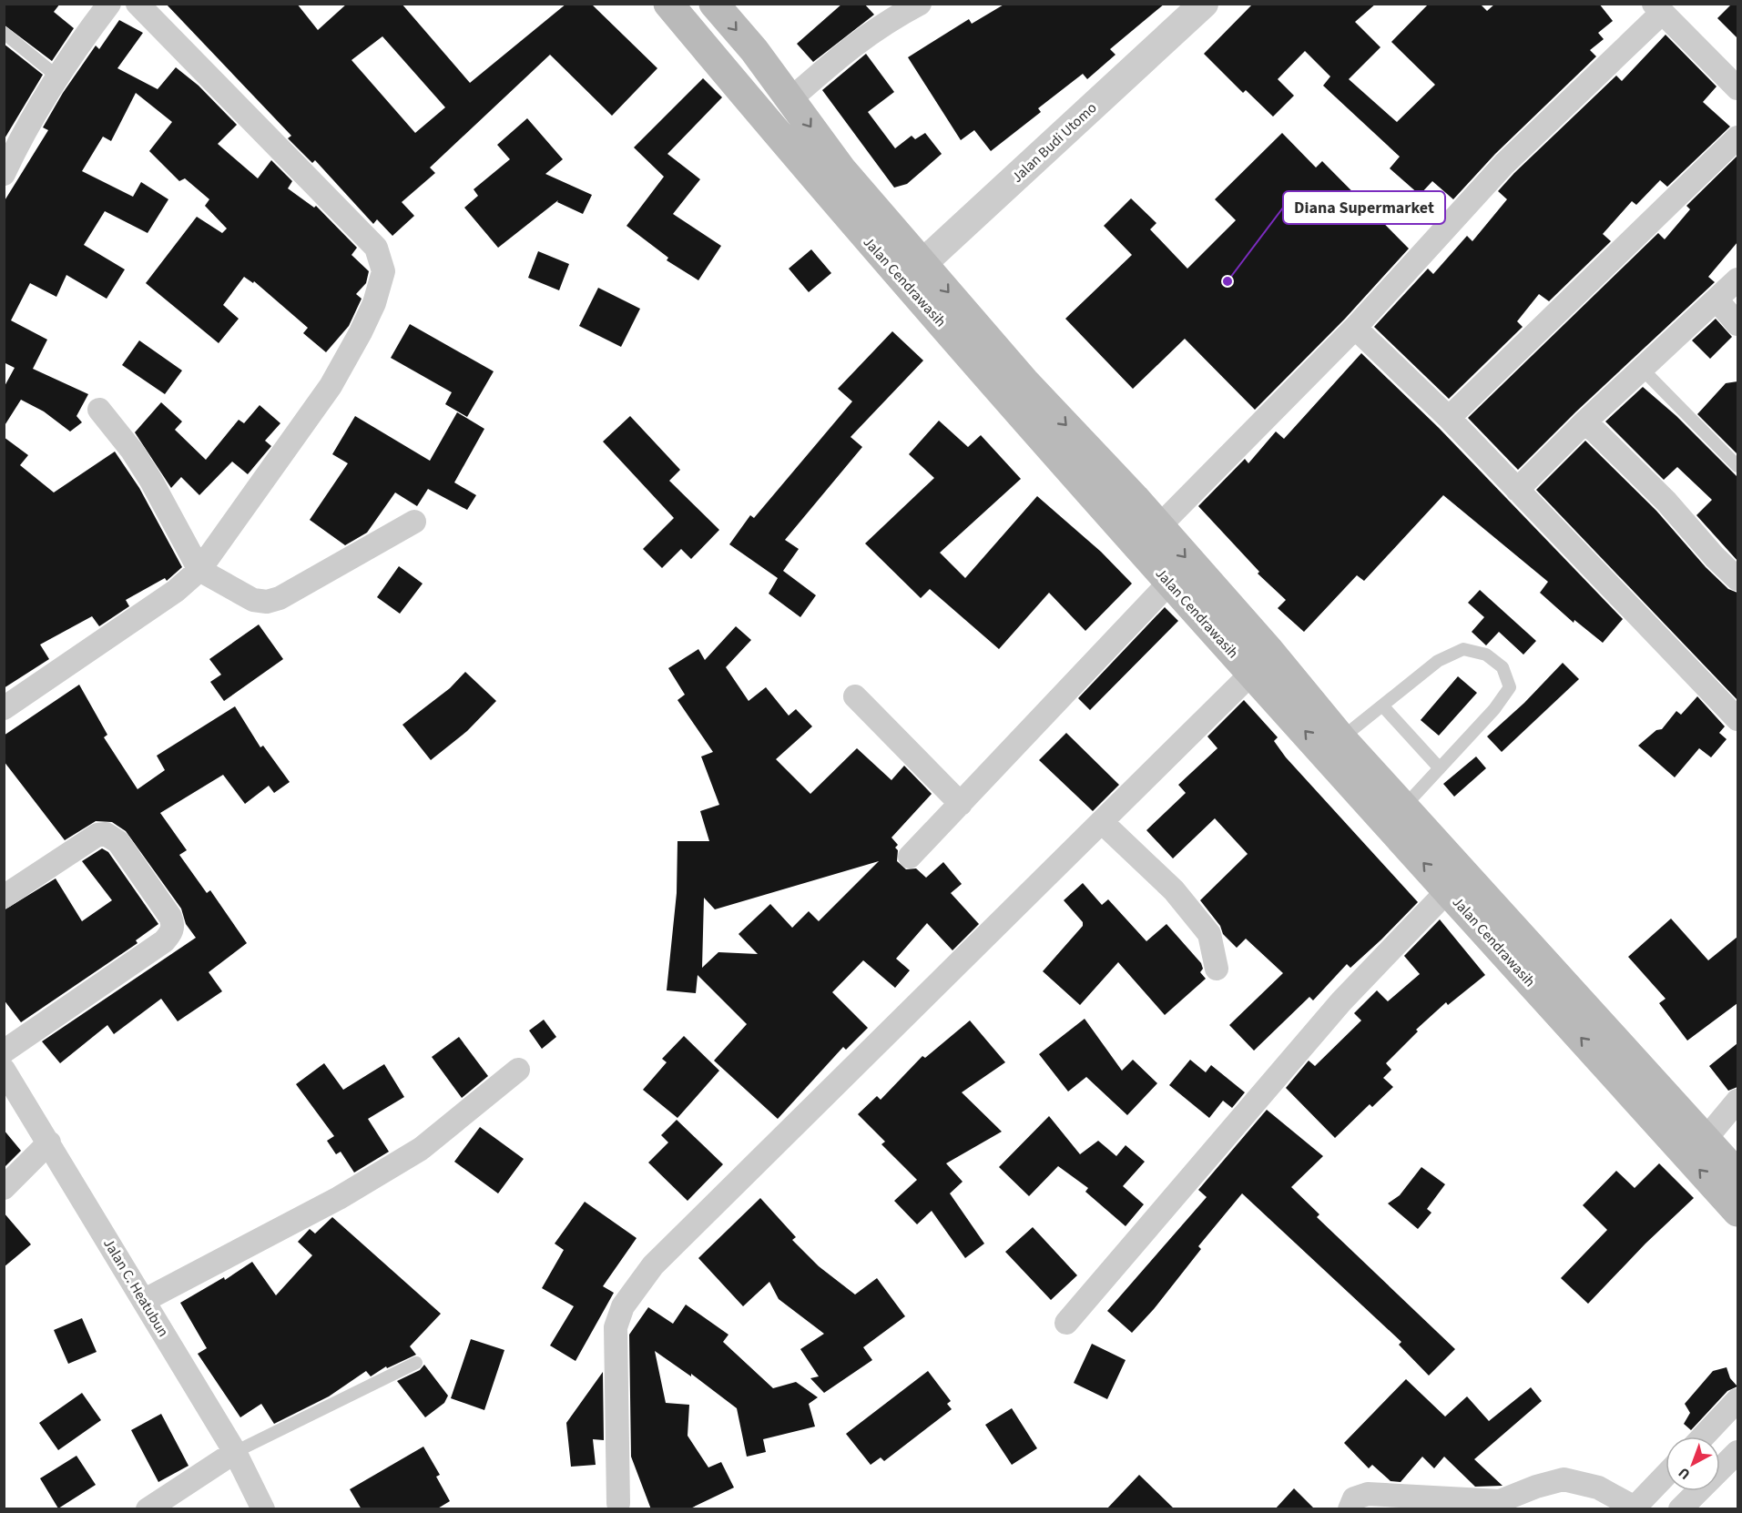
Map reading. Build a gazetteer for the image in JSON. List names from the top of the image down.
{
  "streets": {
    "main road": ["Jalan Cendrawasih"],
    "street": ["Jalan Budi Utomo", "Jalan C. Heatubun"]
  },
  "crossings": [
    ["Jalan Budi Utomo", "Jalan Cendrawasih"]
  ],
  "places": ["Diana Supermarket"],
  "north": "bottom left"
}
